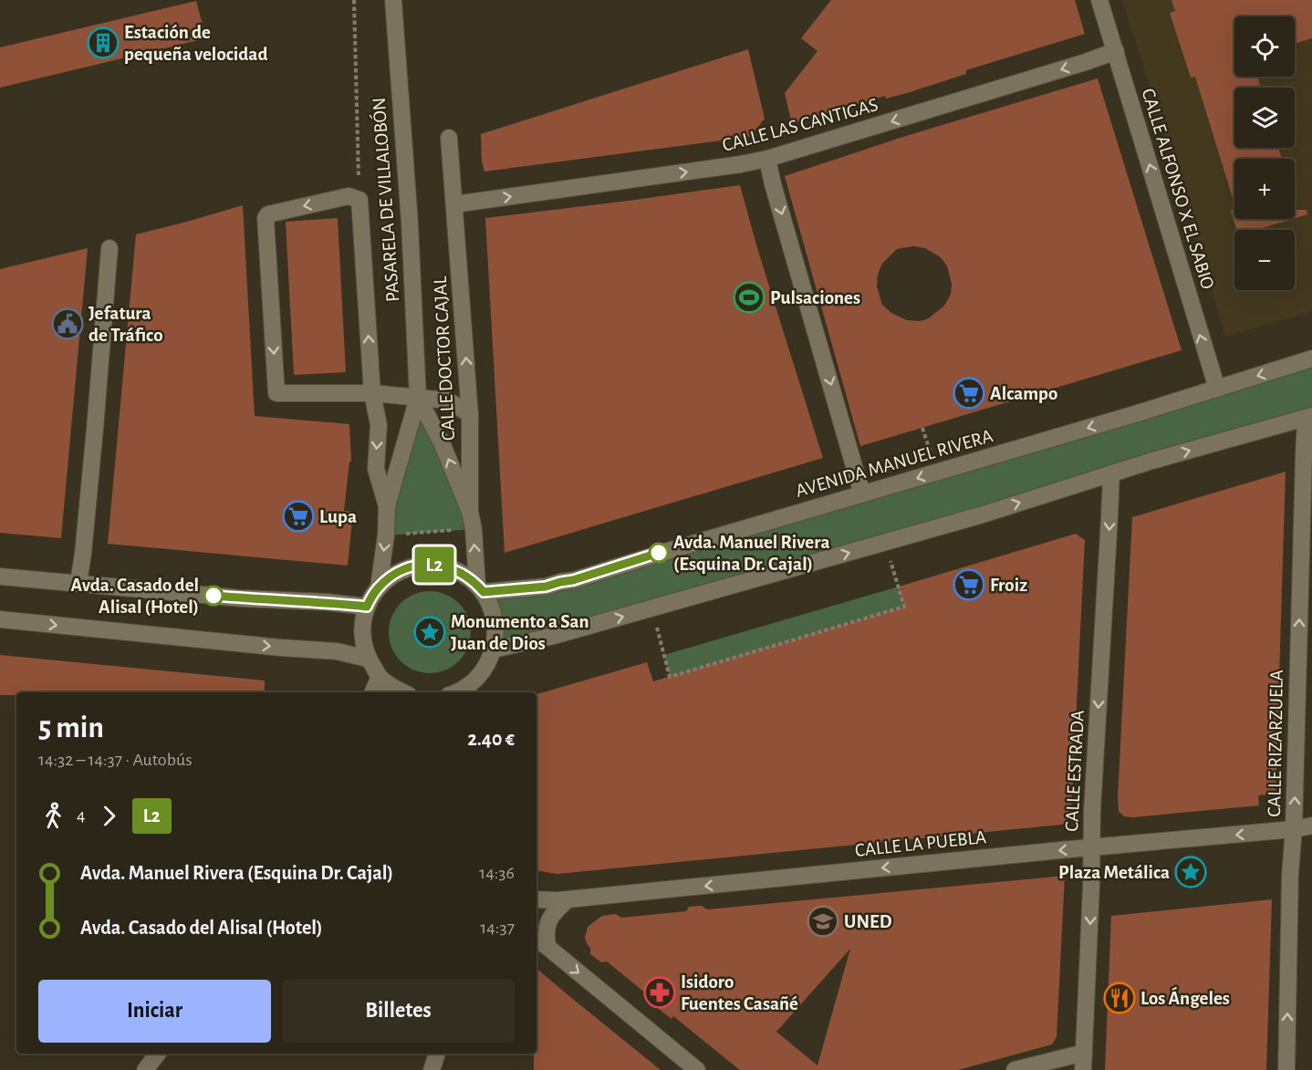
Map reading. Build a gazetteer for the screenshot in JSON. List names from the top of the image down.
{
  "streets": {
    "street": [
      "CALLE LAS CANTIGAS",
      "CALLE ALFONSO X EL SABIO",
      "PASARELA DE VILLALOBÓN",
      "CALLE DOCTOR CAJAL",
      "AVENIDA MANUEL RIVERA",
      "CALLE RIZARZUELA",
      "CALLE ESTRADA",
      "CALLE LA PUEBLA"
    ]
  },
  "crossings": [
    ["CALLE LAS CANTIGAS", "CALLE ALFONSO X EL SABIO"],
    ["CALLE LAS CANTIGAS", "CALLE DOCTOR CAJAL"],
    ["CALLE ALFONSO X EL SABIO", "AVENIDA MANUEL RIVERA"],
    ["PASARELA DE VILLALOBÓN", "CALLE DOCTOR CAJAL"],
    ["CALLE DOCTOR CAJAL", "AVENIDA MANUEL RIVERA"],
    ["CALLE RIZARZUELA", "CALLE LA PUEBLA"],
    ["CALLE ESTRADA", "CALLE LA PUEBLA"]
  ],
  "one_way": [
    "CALLE ALFONSO X EL SABIO",
    "CALLE RIZARZUELA",
    "CALLE ESTRADA",
    "CALLE LA PUEBLA"
  ],
  "places": {
    "building": ["Estación de pequeña velocidad"],
    "sports": ["Pulsaciones"],
    "public building": ["Jefatura de Tráfico"],
    "supermarket": ["Alcampo", "Lupa", "Froiz"],
    "other": ["Avda. Manuel Rivera (Esquina Dr. Cajal)", "Avda. Casado del Alisal (Hotel)"],
    "place": ["Monumento a San Juan de Dios", "Plaza Metálica"],
    "school or university": ["UNED"],
    "pharmacy": ["Isidoro Fuentes Casañé"],
    "restaurant": ["Los Ángeles"]
  },
  "lines": ["bus line L2"],
  "page": {
    "on_map": "L2",
    "map_buttons": ["+", "−"],
    "heading": ["5 min", "14:32 – 14:37 · Autobús", "2.40 €"],
    "legs": ["4", "L2"],
    "list": [
      {
        "name": "Avda. Manuel Rivera (Esquina Dr. Cajal)",
        "value": "14:36"
      },
      {
        "name": "Avda. Casado del Alisal (Hotel)",
        "value": "14:37"
      }
    ],
    "buttons": ["Iniciar", "Billetes"]
  }
}
